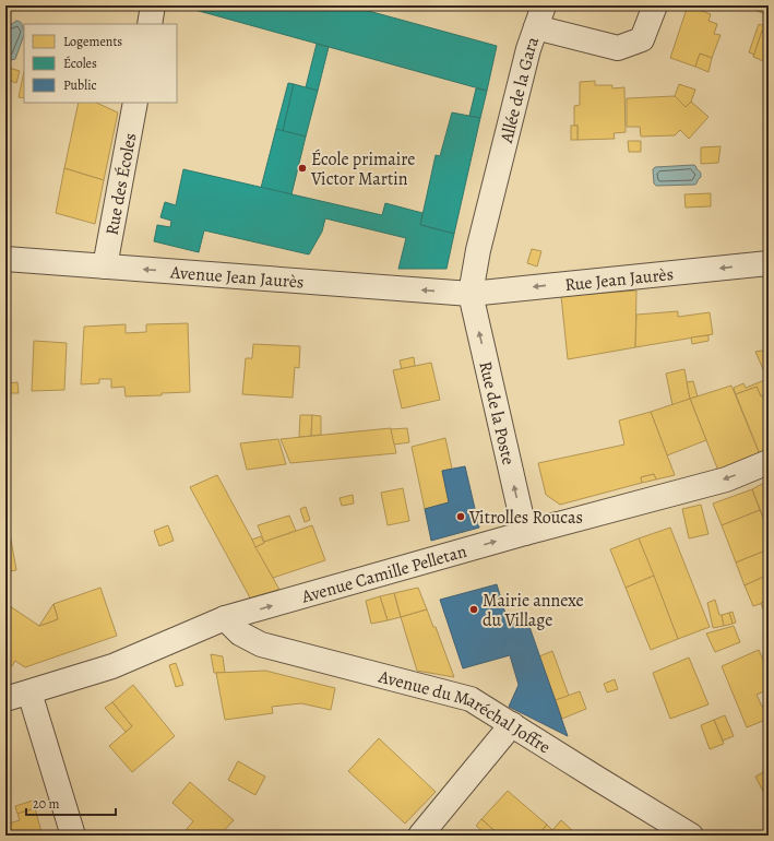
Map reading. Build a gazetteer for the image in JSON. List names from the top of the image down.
{
  "streets": {
    "street": [
      "Allée de la Gara",
      "Rue des Écoles",
      "Avenue Jean Jaurès",
      "Rue Jean Jaurès",
      "Rue de la Poste",
      "Avenue Camille Pelletan",
      "Avenue du Maréchal Joffre"
    ]
  },
  "crossings": [
    ["Allée de la Gara", "Avenue Jean Jaurès"],
    ["Allée de la Gara", "Rue Jean Jaurès"],
    ["Allée de la Gara", "Rue de la Poste"],
    ["Rue des Écoles", "Avenue Jean Jaurès"],
    ["Avenue Jean Jaurès", "Rue Jean Jaurès"],
    ["Avenue Jean Jaurès", "Rue de la Poste"],
    ["Rue Jean Jaurès", "Rue de la Poste"],
    ["Rue de la Poste", "Avenue Camille Pelletan"],
    ["Avenue Camille Pelletan", "Avenue du Maréchal Joffre"]
  ],
  "one_way": ["Avenue Jean Jaurès", "Rue Jean Jaurès", "Rue de la Poste"],
  "places": ["École primaire Victor Martin", "Vitrolles Roucas", "Mairie annexe du Village"],
  "legend": ["Logements", "Écoles", "Public"],
  "scale_bar": "20 m"
}
